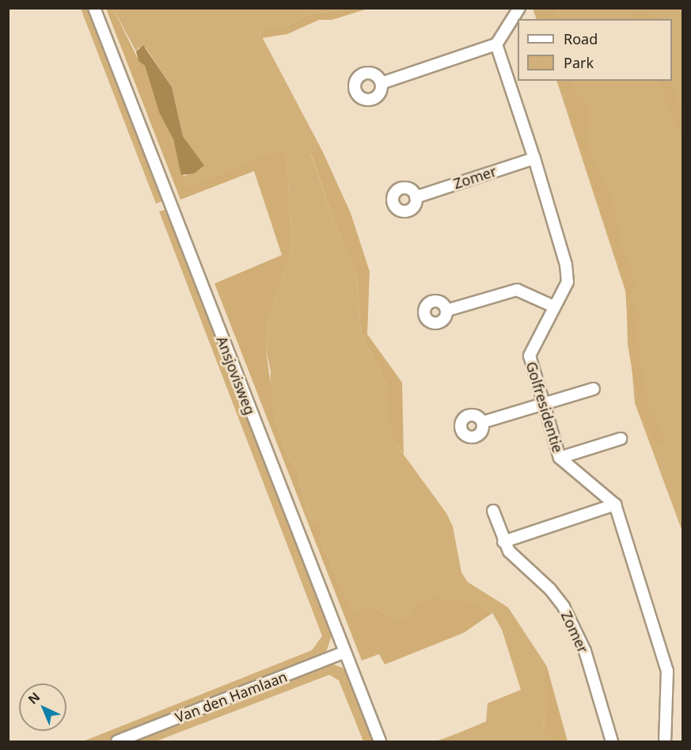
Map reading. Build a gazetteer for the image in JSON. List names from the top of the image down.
{
  "streets": {
    "street": [
      "Zomer",
      "Ansjovisweg",
      "Golfresidentie",
      "Van den Hamlaan"
    ]
  },
  "crossings": [
    ["Zomer", "Golfresidentie"],
    ["Ansjovisweg", "Van den Hamlaan"]
  ],
  "legend": ["Road", "Park"],
  "north": "top left"
}
